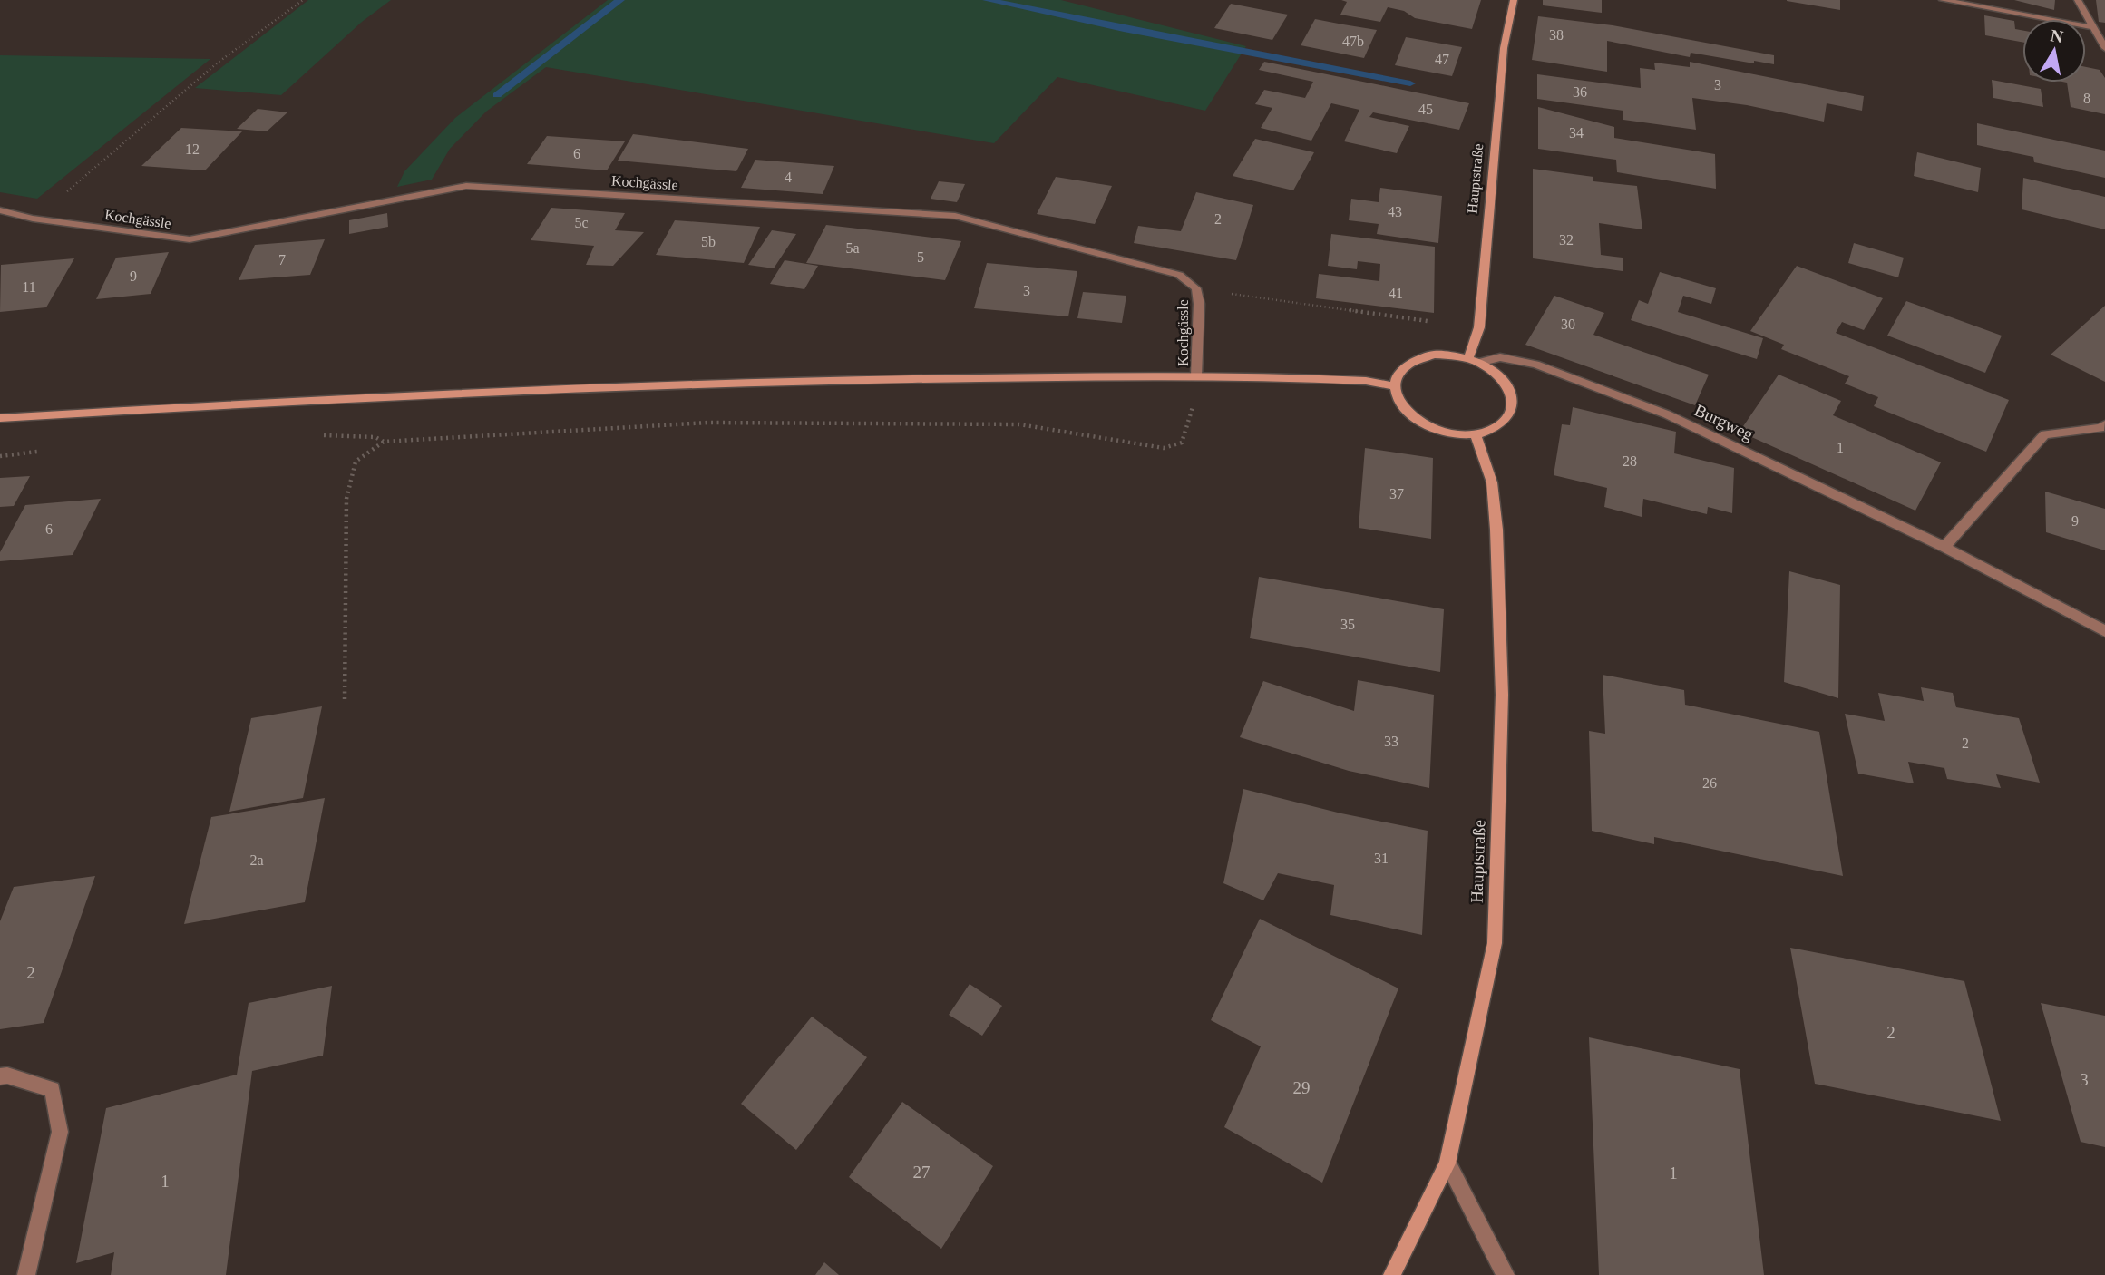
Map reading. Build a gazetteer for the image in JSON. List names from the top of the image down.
{
  "streets": {
    "main road": ["Hauptstraße"],
    "street": ["Kochgässle", "Burgweg"]
  },
  "crossings": [
    ["Hauptstraße", "Burgweg"]
  ],
  "house_numbers": [
    "38",
    "47b",
    "47",
    "3",
    "36",
    "8",
    "45",
    "34",
    "12",
    "6",
    "4",
    "43",
    "2",
    "5c",
    "32",
    "5b",
    "5a",
    "5",
    "7",
    "9",
    "11",
    "3",
    "41",
    "30",
    "1",
    "28",
    "37",
    "9",
    "6",
    "35",
    "33",
    "2",
    "26",
    "31",
    "2a",
    "2",
    "2",
    "3",
    "29",
    "27",
    "1",
    "1"
  ],
  "north": "top"
}
